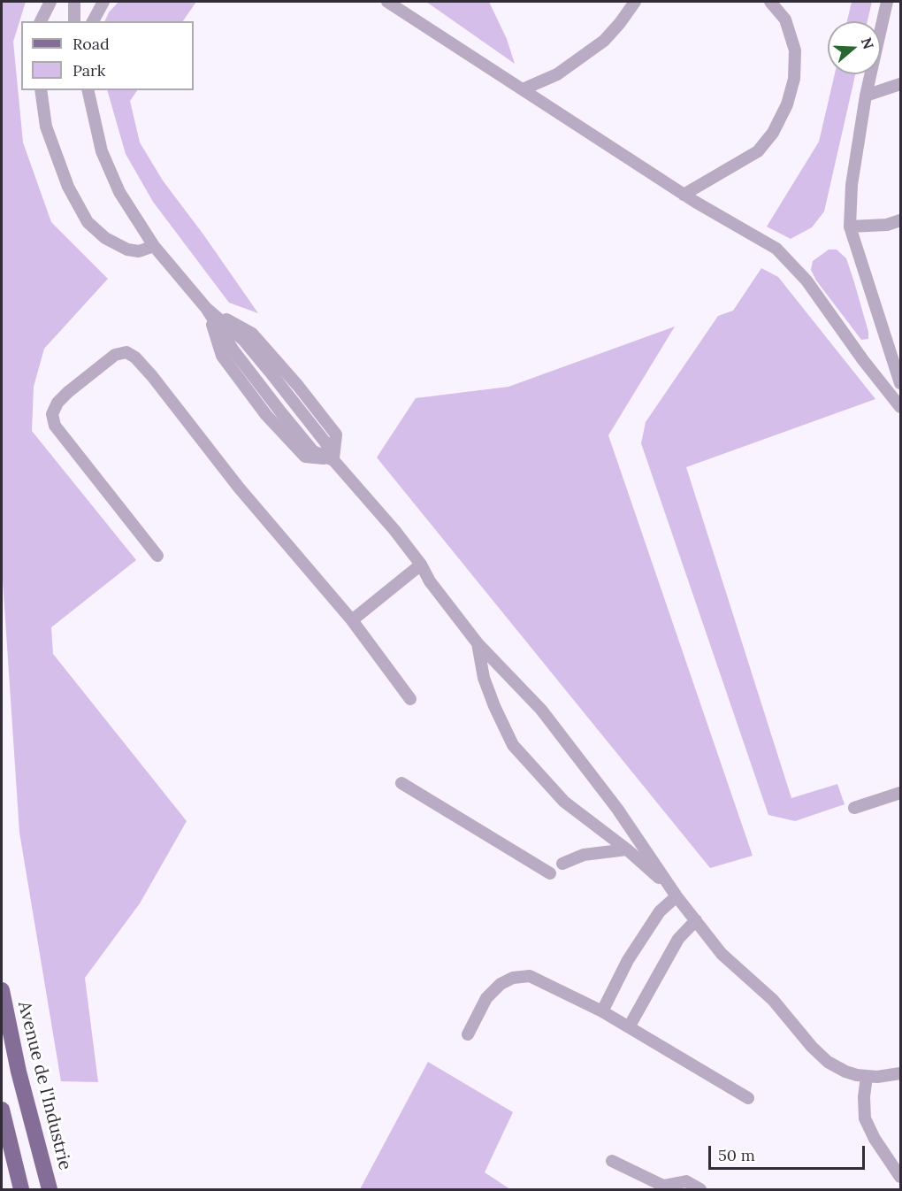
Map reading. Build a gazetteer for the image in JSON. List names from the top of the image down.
{
  "streets": {
    "main road": ["Avenue de l'Industrie"]
  },
  "legend": ["Road", "Park"],
  "scale_bar": "50 m",
  "north": "right"
}
